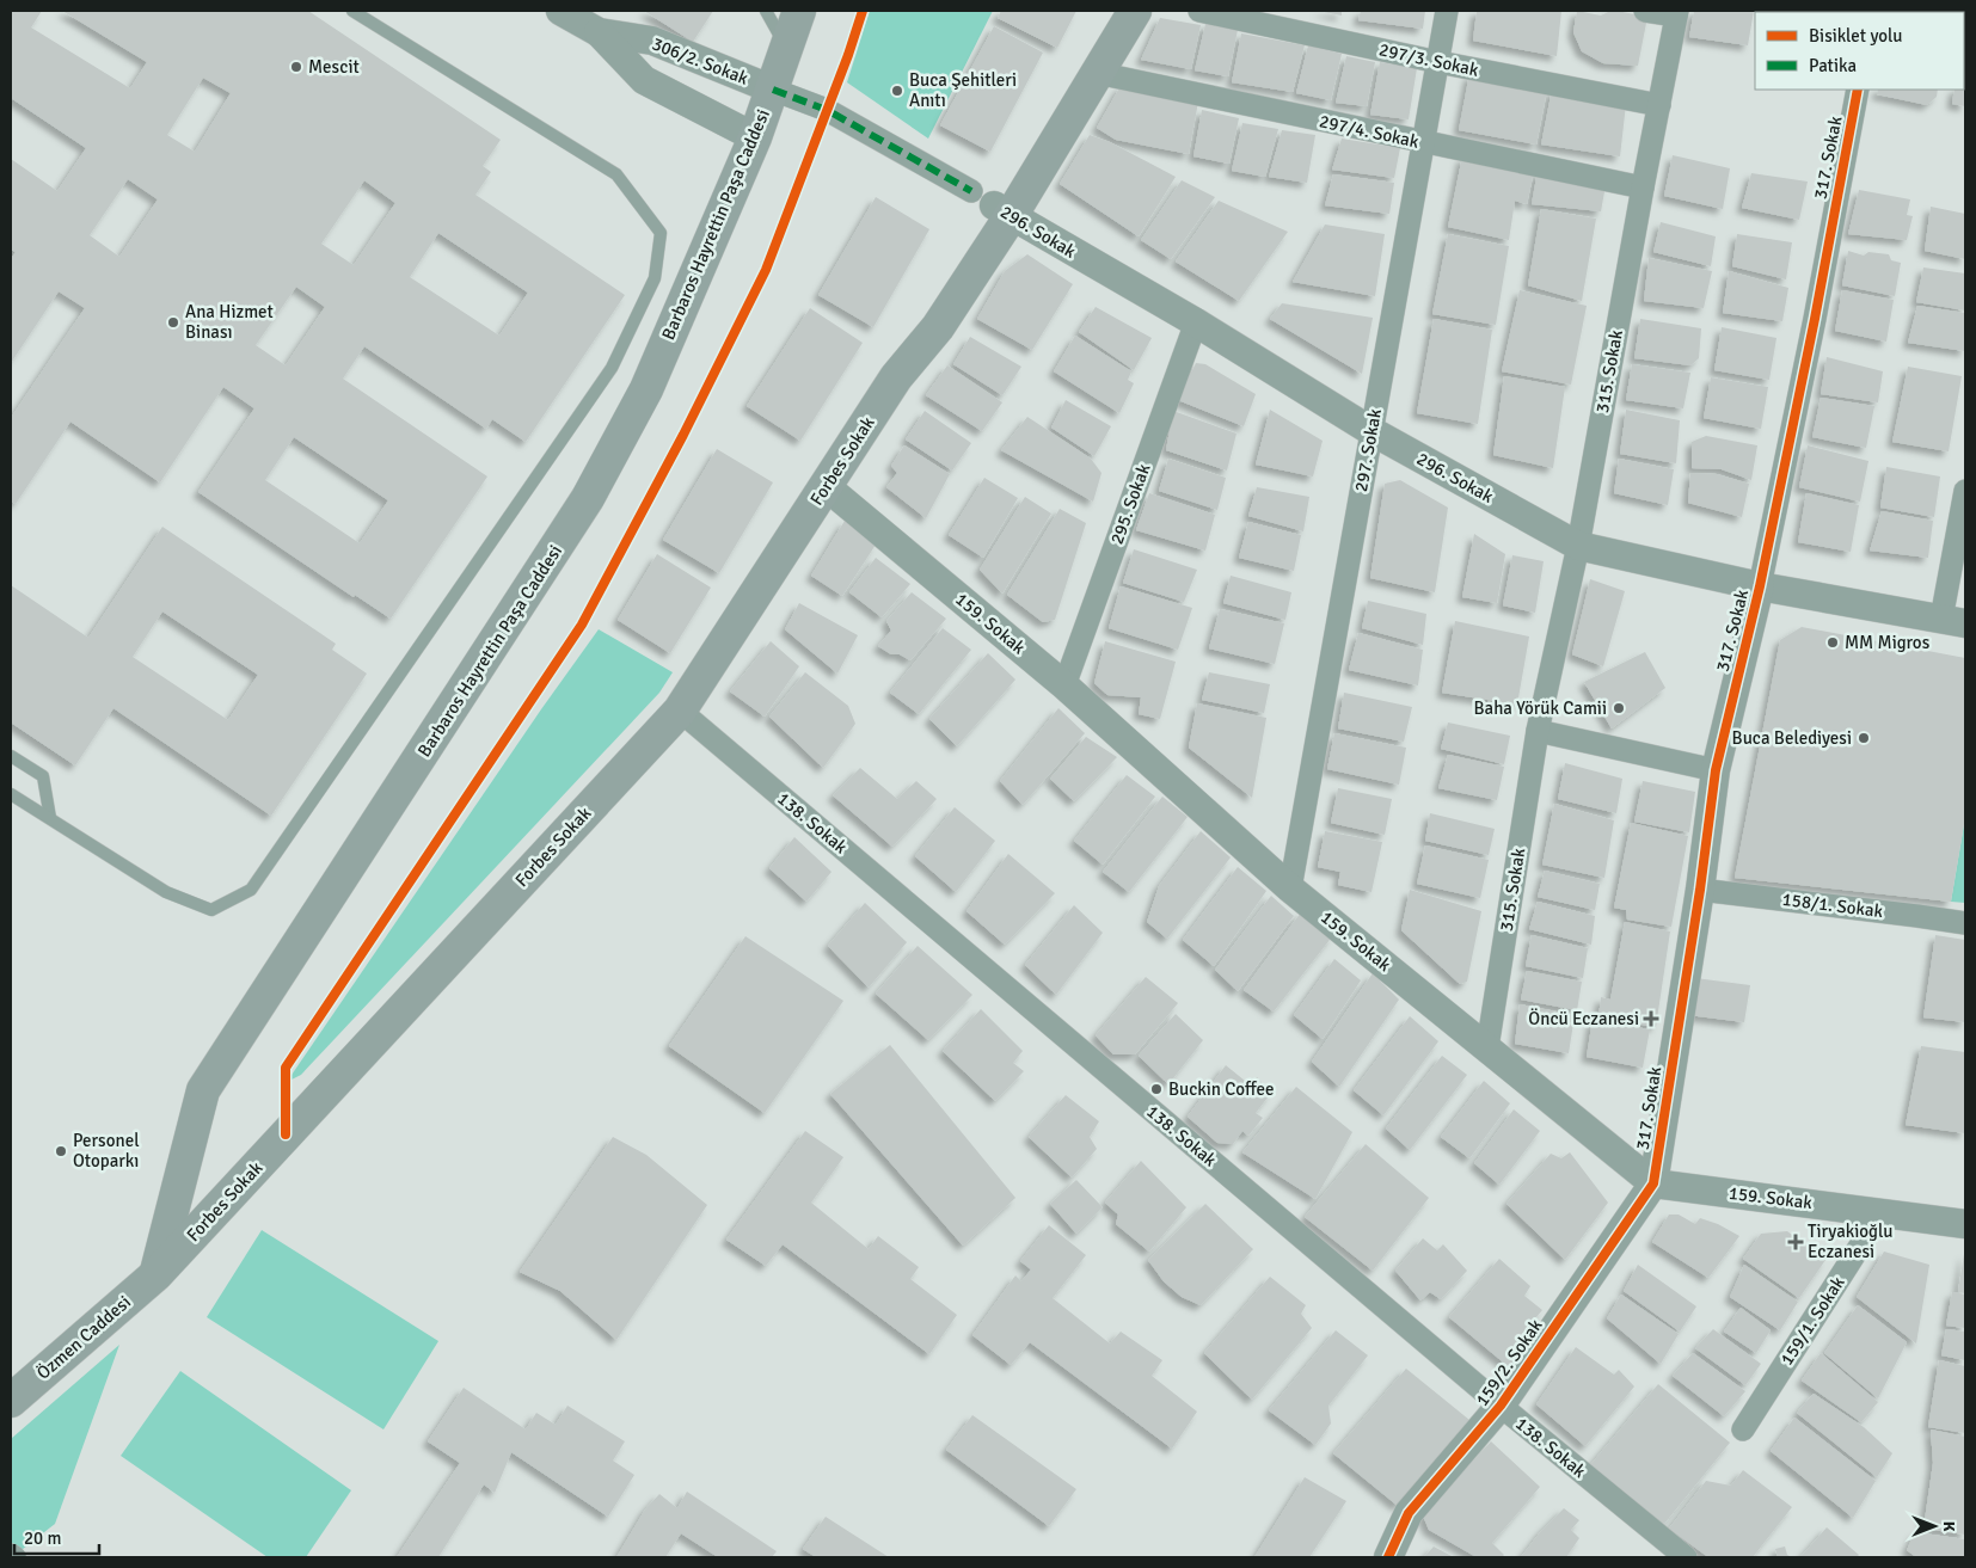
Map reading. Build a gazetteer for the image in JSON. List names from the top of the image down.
{
  "streets": {
    "main road": ["Barbaros Hayrettin Paşa Caddesi", "Forbes Sokak", "Özmen Caddesi"],
    "street": [
      "297/3. Sokak",
      "306/2. Sokak",
      "297/4. Sokak",
      "317. Sokak",
      "296. Sokak",
      "315. Sokak",
      "297. Sokak",
      "295. Sokak",
      "159. Sokak",
      "138. Sokak",
      "158/1. Sokak",
      "159/1. Sokak",
      "159/2. Sokak"
    ]
  },
  "crossings": [
    ["297/3. Sokak", "315. Sokak"],
    ["297/3. Sokak", "297. Sokak"],
    ["306/2. Sokak", "Barbaros Hayrettin Paşa Caddesi"],
    ["297/4. Sokak", "315. Sokak"],
    ["297/4. Sokak", "297. Sokak"],
    ["297/4. Sokak", "Forbes Sokak"],
    ["317. Sokak", "296. Sokak"],
    ["317. Sokak", "159. Sokak"],
    ["317. Sokak", "158/1. Sokak"],
    ["317. Sokak", "159/2. Sokak"],
    ["Barbaros Hayrettin Paşa Caddesi", "Forbes Sokak"],
    ["Barbaros Hayrettin Paşa Caddesi", "Özmen Caddesi"],
    ["296. Sokak", "315. Sokak"],
    ["296. Sokak", "297. Sokak"],
    ["296. Sokak", "Forbes Sokak"],
    ["296. Sokak", "295. Sokak"],
    ["315. Sokak", "159. Sokak"],
    ["297. Sokak", "159. Sokak"],
    ["Forbes Sokak", "159. Sokak"],
    ["Forbes Sokak", "138. Sokak"],
    ["Forbes Sokak", "Özmen Caddesi"],
    ["295. Sokak", "159. Sokak"],
    ["159. Sokak", "159/1. Sokak"],
    ["159. Sokak", "159/2. Sokak"],
    ["138. Sokak", "159/2. Sokak"]
  ],
  "places": {
    "other": [
      "Mescit",
      "Buca Şehitleri Anıtı",
      "Ana Hizmet Binası",
      "MM Migros",
      "Baha Yörük Camii",
      "Buca Belediyesi",
      "Buckin Coffee",
      "Personel Otoparkı"
    ],
    "health": ["Öncü Eczanesi", "Tiryakioğlu Eczanesi"]
  },
  "legend": ["Bisiklet yolu", "Patika"],
  "scale_bar": "20 m",
  "north": "right"
}
